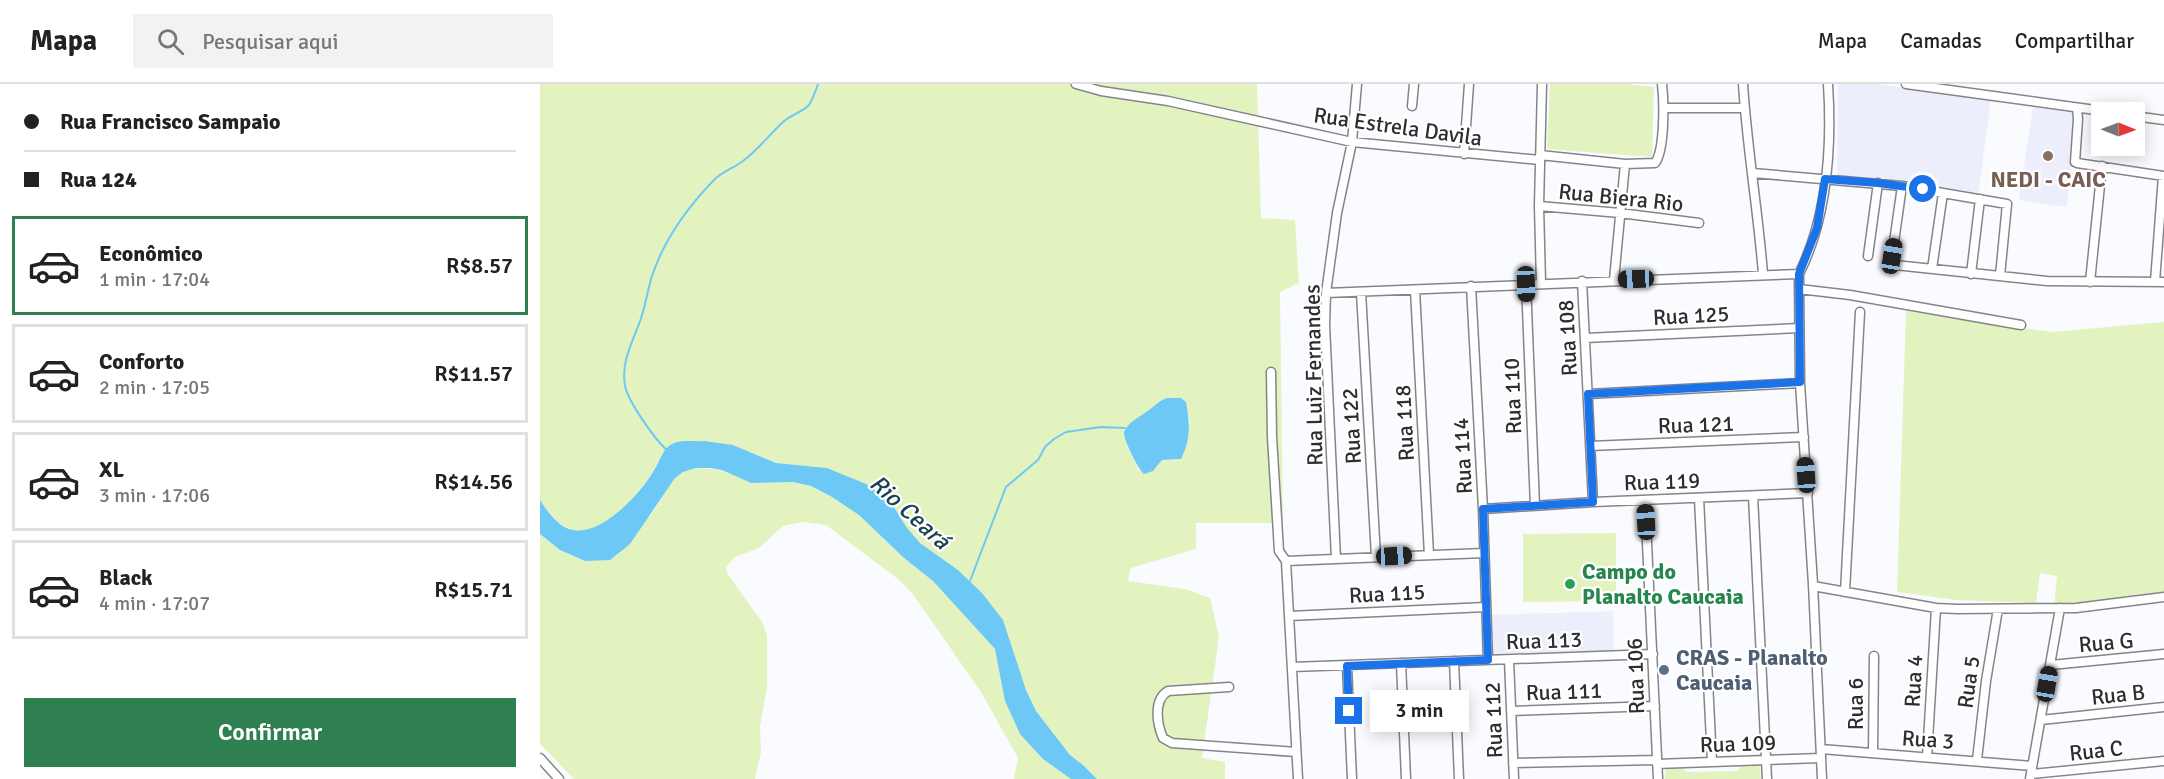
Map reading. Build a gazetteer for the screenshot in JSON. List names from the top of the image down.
{
  "streets": {
    "street": [
      "Rua Estrela Davila",
      "Rua Biera Rio",
      "Rua 125",
      "Rua 108",
      "Rua Luiz Fernandes",
      "Rua 110",
      "Rua 118",
      "Rua 121",
      "Rua 122",
      "Rua 114",
      "Rua 119",
      "Rua 115",
      "Rua 113",
      "Rua G",
      "Rua 106",
      "Rua 4",
      "Rua 5",
      "Rua 111",
      "Rua B",
      "Rua 6",
      "Rua 112",
      "Rua 3",
      "Rua 109",
      "Rua C"
    ]
  },
  "crossings": [
    ["Rua Estrela Davila", "Rua Luiz Fernandes"],
    ["Rua 125", "Rua 108"],
    ["Rua 108", "Rua 121"],
    ["Rua 108", "Rua 119"],
    ["Rua 110", "Rua 119"],
    ["Rua 114", "Rua 119"],
    ["Rua 114", "Rua 115"],
    ["Rua 114", "Rua 113"],
    ["Rua 119", "Rua 106"],
    ["Rua 113", "Rua 106"],
    ["Rua 113", "Rua 112"],
    ["Rua 106", "Rua 111"],
    ["Rua 106", "Rua 109"],
    ["Rua 4", "Rua 3"],
    ["Rua 5", "Rua 3"],
    ["Rua 111", "Rua 112"],
    ["Rua 6", "Rua 3"],
    ["Rua 112", "Rua 109"],
    ["Rua 3", "Rua 109"],
    ["Rua 3", "Rua C"]
  ],
  "water": ["Rio Ceará"],
  "places": ["NEDI - CAIC", "Campo do Planalto Caucaia", "CRAS - Planalto Caucaia"],
  "north": "right",
  "page": {
    "header": "Mapa",
    "search": "Pesquisar aqui",
    "nav": ["Mapa", "Camadas", "Compartilhar"],
    "banner": ["Rua Francisco Sampaio", "Rua 124"],
    "list": [
      {
        "name": "Econômico",
        "note": "1 min · 17:04",
        "value": "R$8.57"
      },
      {
        "name": "Conforto",
        "note": "2 min · 17:05",
        "value": "R$11.57"
      },
      {
        "name": "XL",
        "note": "3 min · 17:06",
        "value": "R$14.56"
      },
      {
        "name": "Black",
        "note": "4 min · 17:07",
        "value": "R$15.71"
      }
    ],
    "buttons": "Confirmar",
    "bubble": "3 min"
  }
}
